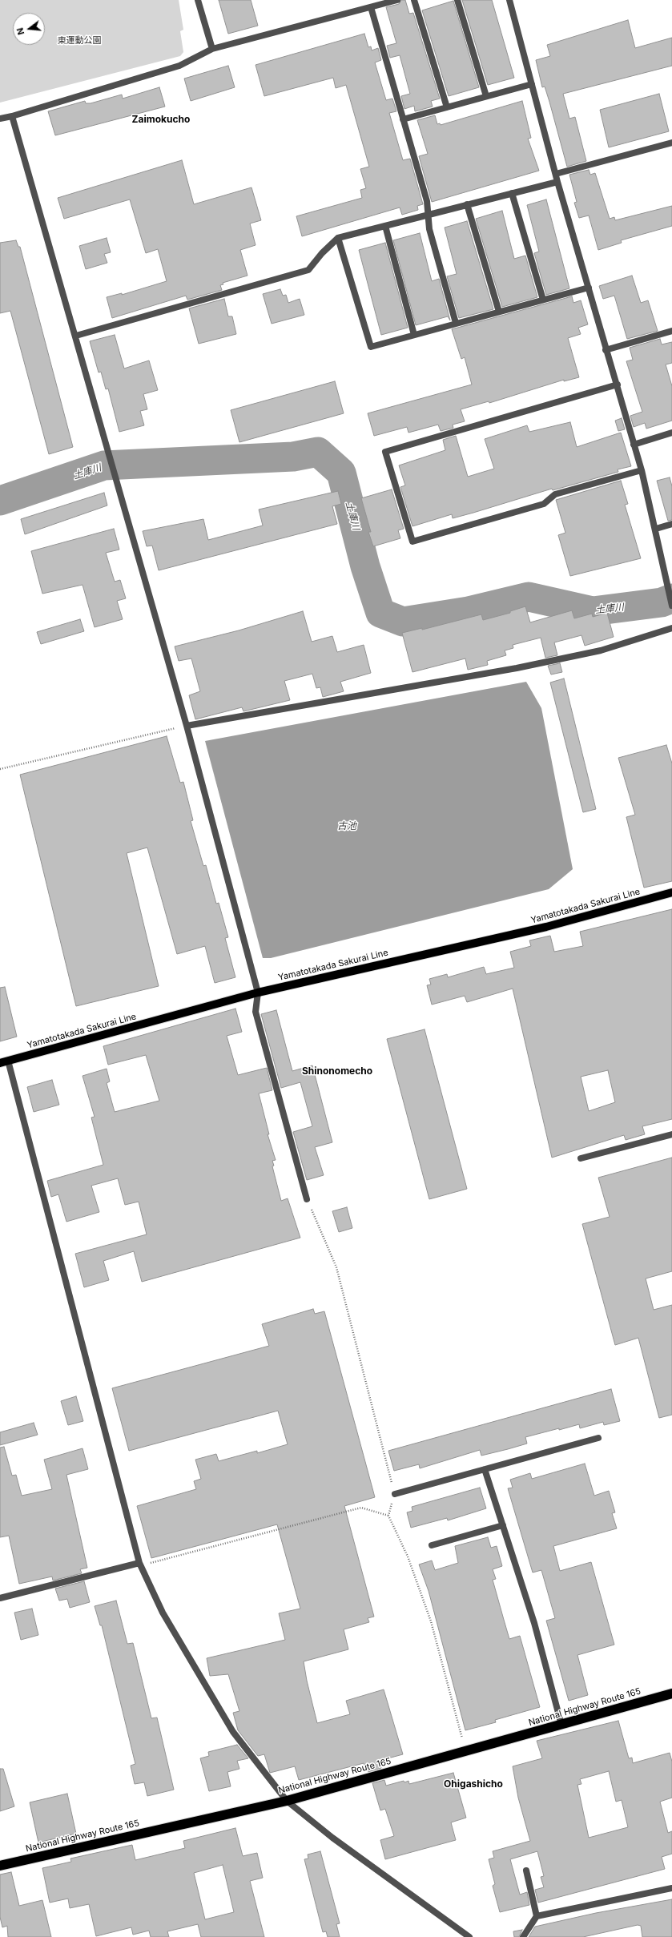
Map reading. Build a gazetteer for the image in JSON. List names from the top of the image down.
{
  "streets": {
    "highway": ["National Highway Route 165"],
    "main road": ["Yamatotakada Sakurai Line"]
  },
  "districts": ["Zaimokucho", "Shinonomecho", "Ohigashicho"],
  "water": ["土庫川", "古池"],
  "parks": ["東運動公園"],
  "north": "left"
}
